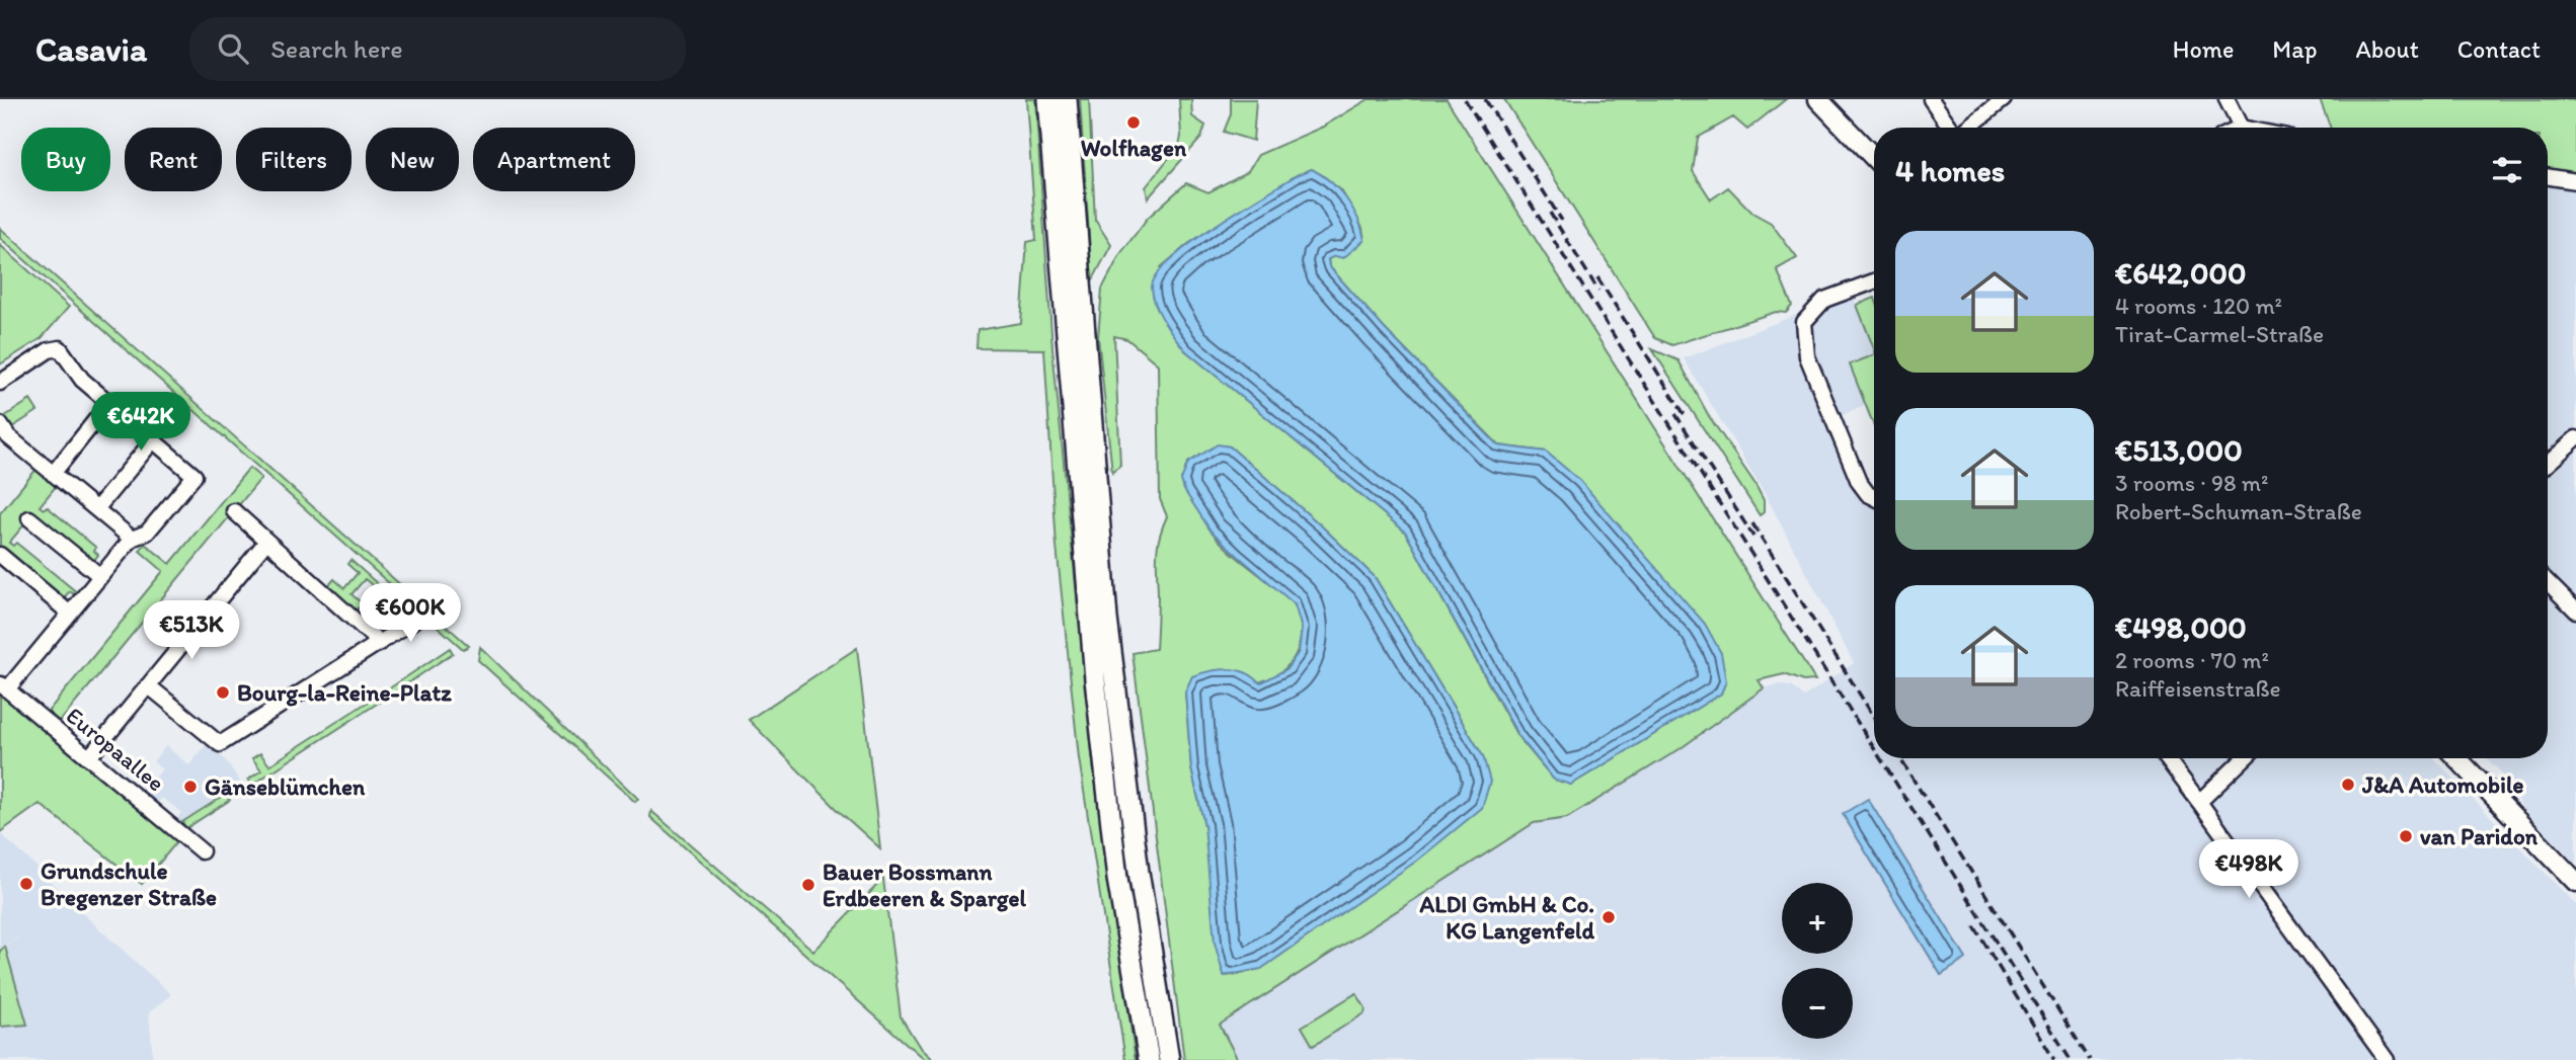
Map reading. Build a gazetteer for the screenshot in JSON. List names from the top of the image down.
{
  "streets": {
    "street": ["Europaallee"]
  },
  "places": [
    "Wolfhagen",
    "Bourg-la-Reine-Platz",
    "J&A Automobile",
    "Gänseblümchen",
    "van Paridon",
    "Grundschule Bregenzer Straße",
    "Bauer Bossmann Erdbeeren & Spargel",
    "ALDI GmbH & Co. KG Langenfeld"
  ],
  "page": {
    "header": "Casavia",
    "search": "Search here",
    "nav": [
      "Home",
      "Map",
      "About",
      "Contact"
    ],
    "chip": [
      "Buy",
      "Rent",
      "Filters",
      "New",
      "Apartment"
    ],
    "heading": "4 homes",
    "list": [
      {
        "name": "€642,000",
        "note": "4 rooms · 120 m² · Tirat-Carmel-Straße"
      },
      {
        "name": "€513,000",
        "note": "3 rooms · 98 m² · Robert-Schuman-Straße"
      },
      {
        "name": "€498,000",
        "note": "2 rooms · 70 m² · Raiffeisenstraße"
      }
    ],
    "price": [
      "€642K",
      "€600K",
      "€513K",
      "€498K"
    ],
    "map_buttons": ["+", "−"]
  }
}
